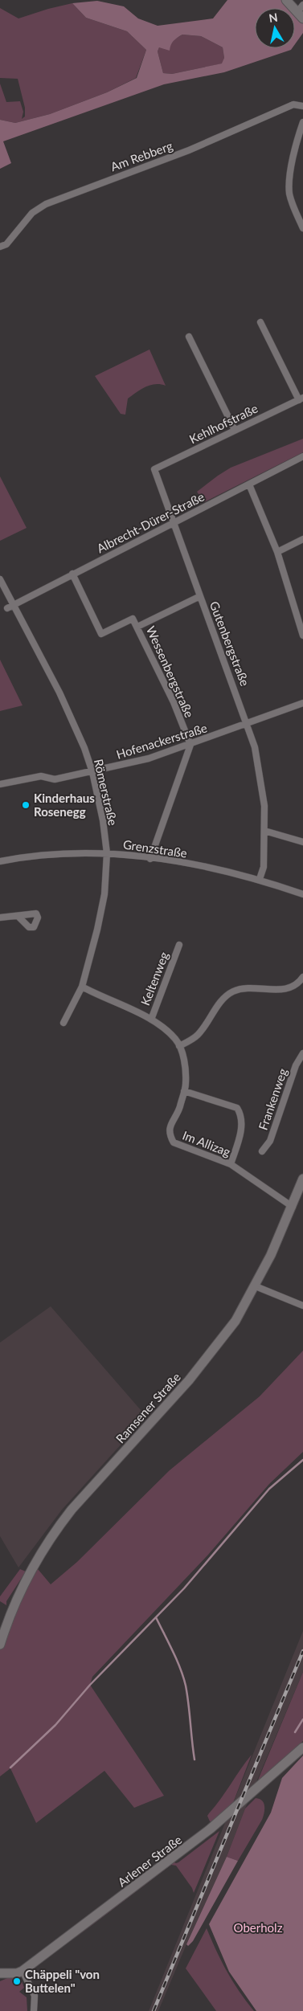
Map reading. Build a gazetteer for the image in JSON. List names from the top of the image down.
{
  "streets": {
    "main road": ["Ramsener Straße", "Arlener Straße"],
    "street": [
      "Am Rebberg",
      "Kehlhofstraße",
      "Albrecht-Dürer-Straße",
      "Gutenbergstraße",
      "Wessenbergstraße",
      "Hofenackerstraße",
      "Römerstraße",
      "Grenzstraße",
      "Keltenweg",
      "Frankenweg",
      "Im Allizag"
    ]
  },
  "crossings": [
    ["Kehlhofstraße", "Gutenbergstraße"],
    ["Albrecht-Dürer-Straße", "Gutenbergstraße"],
    ["Albrecht-Dürer-Straße", "Römerstraße"],
    ["Gutenbergstraße", "Wessenbergstraße"],
    ["Gutenbergstraße", "Hofenackerstraße"],
    ["Gutenbergstraße", "Grenzstraße"],
    ["Wessenbergstraße", "Hofenackerstraße"],
    ["Hofenackerstraße", "Römerstraße"],
    ["Römerstraße", "Grenzstraße"],
    ["Römerstraße", "Im Allizag"],
    ["Keltenweg", "Im Allizag"],
    ["Im Allizag", "Ramsener Straße"]
  ],
  "parks": ["Oberholz"],
  "places": ["Kinderhaus Rosenegg", "Chäppeli \"von Buttelen\""],
  "north": "top"
}
